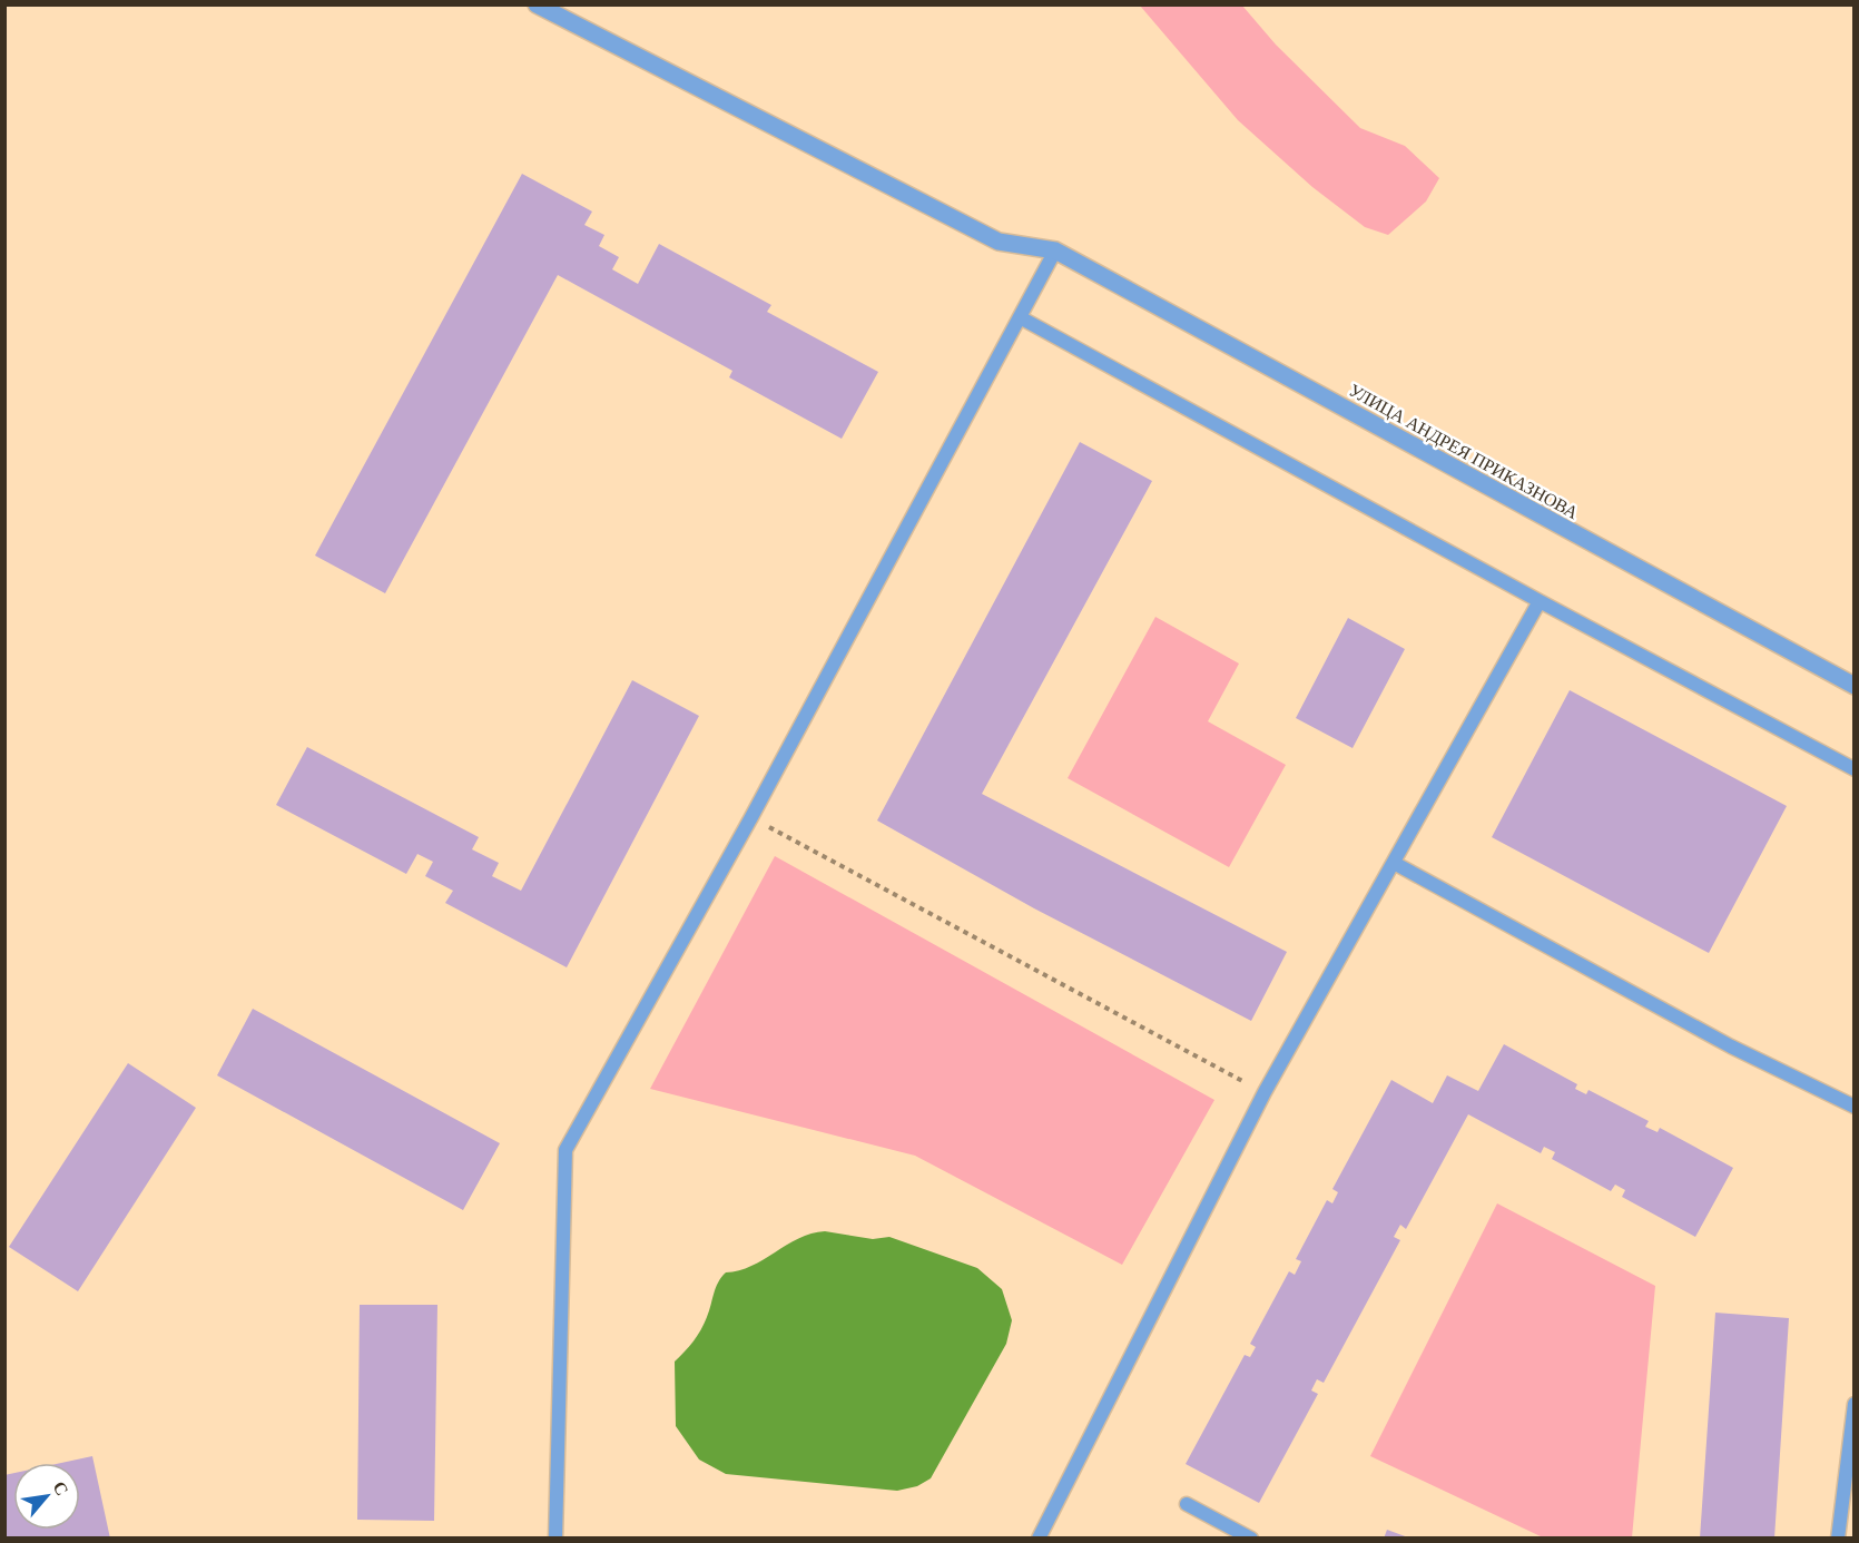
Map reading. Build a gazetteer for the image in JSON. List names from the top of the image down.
{
  "streets": {
    "street": ["УЛИЦА АНДРЕЯ ПРИКАЗНОВА"]
  },
  "north": "top right"
}
